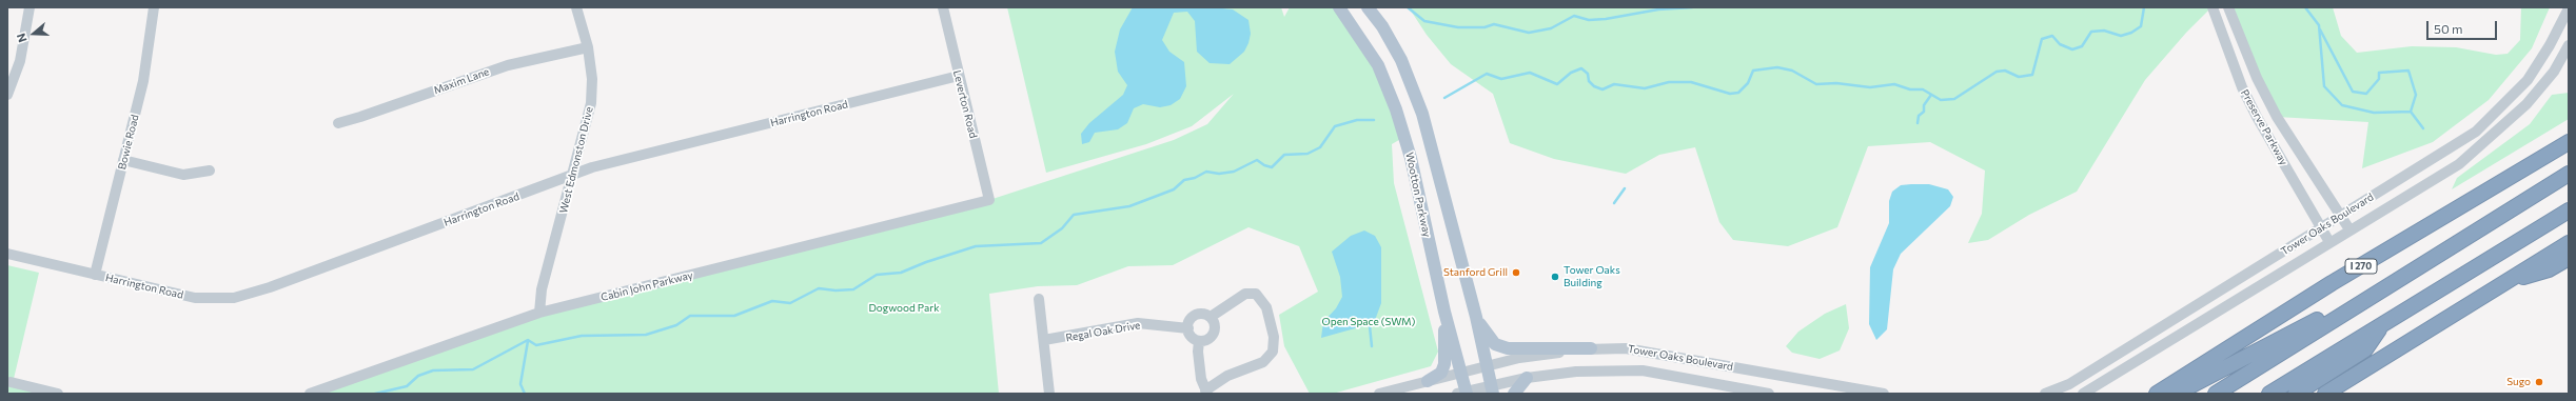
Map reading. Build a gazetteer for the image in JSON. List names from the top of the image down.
{
  "streets": {
    "highway": ["I 270"],
    "main road": ["Wootton Parkway"],
    "street": [
      "Maxim Lane",
      "Leverton Road",
      "Harrington Road",
      "Preserve Parkway",
      "Bowie Road",
      "West Edmonston Drive",
      "Tower Oaks Boulevard",
      "Cabin John Parkway",
      "Regal Oak Drive"
    ]
  },
  "crossings": [
    ["Maxim Lane", "West Edmonston Drive"],
    ["Leverton Road", "Harrington Road"],
    ["Leverton Road", "Cabin John Parkway"],
    ["Harrington Road", "Bowie Road"],
    ["Harrington Road", "West Edmonston Drive"],
    ["Preserve Parkway", "Tower Oaks Boulevard"],
    ["West Edmonston Drive", "Cabin John Parkway"],
    ["Wootton Parkway", "Tower Oaks Boulevard"]
  ],
  "parks": ["Dogwood Park", "Open Space (SWM)"],
  "places": ["Stanford Grill", "Tower Oaks Building", "Sugo"],
  "scale_bar": "50 m",
  "north": "left"
}
